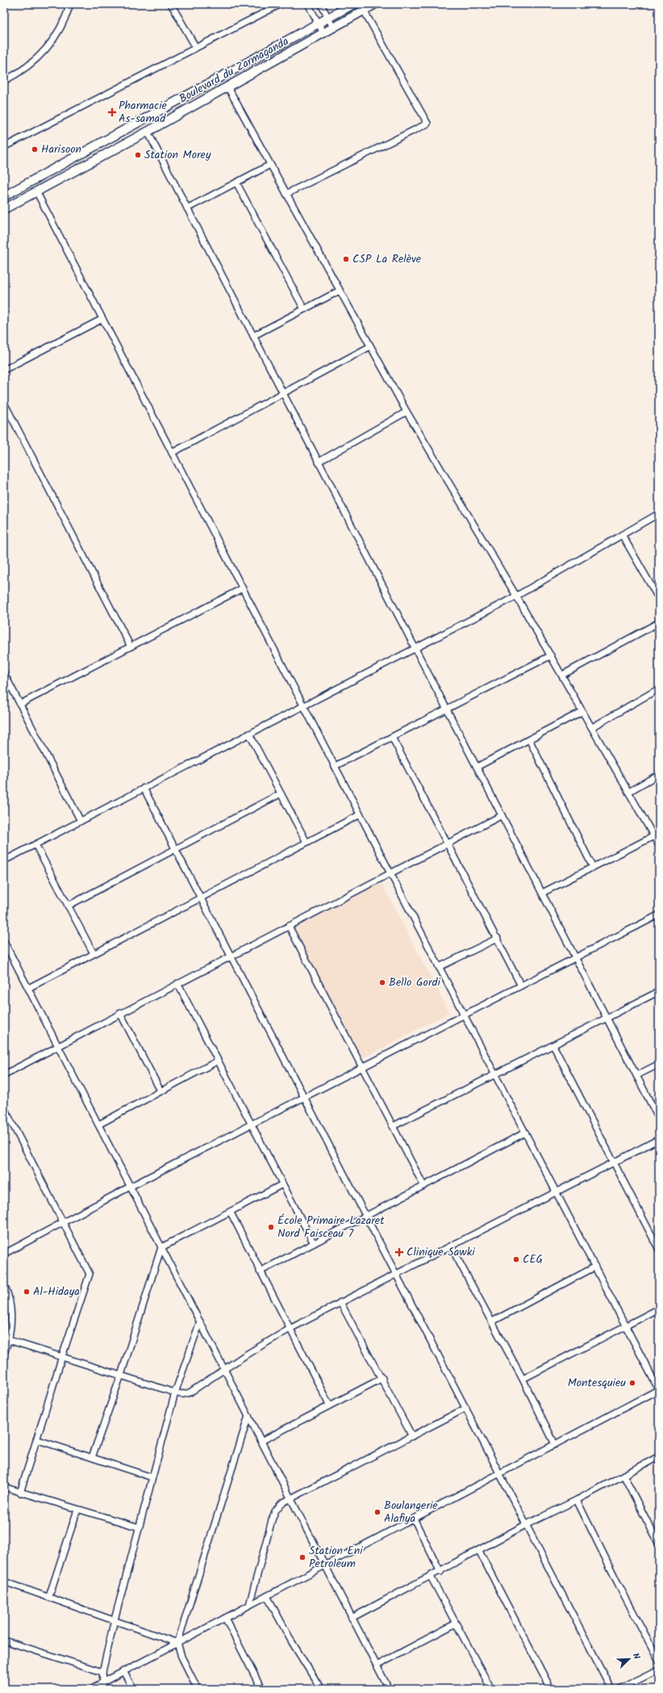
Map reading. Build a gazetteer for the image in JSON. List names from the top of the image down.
{
  "streets": {
    "main road": ["Boulevard du Zarmaganda"]
  },
  "places": {
    "health": ["Pharmacie As-samad", "Clinique Sawki"],
    "other": [
      "Harisoon",
      "Station Morey",
      "CSP La Relève",
      "Bello Gordi",
      "École Primaire Lazaret Nord Faisceau 7",
      "CEG",
      "Al-Hidaya",
      "Montesquieu",
      "Boulangerie Alafiya",
      "Station Eni Petroleum"
    ]
  },
  "north": "top right"
}
